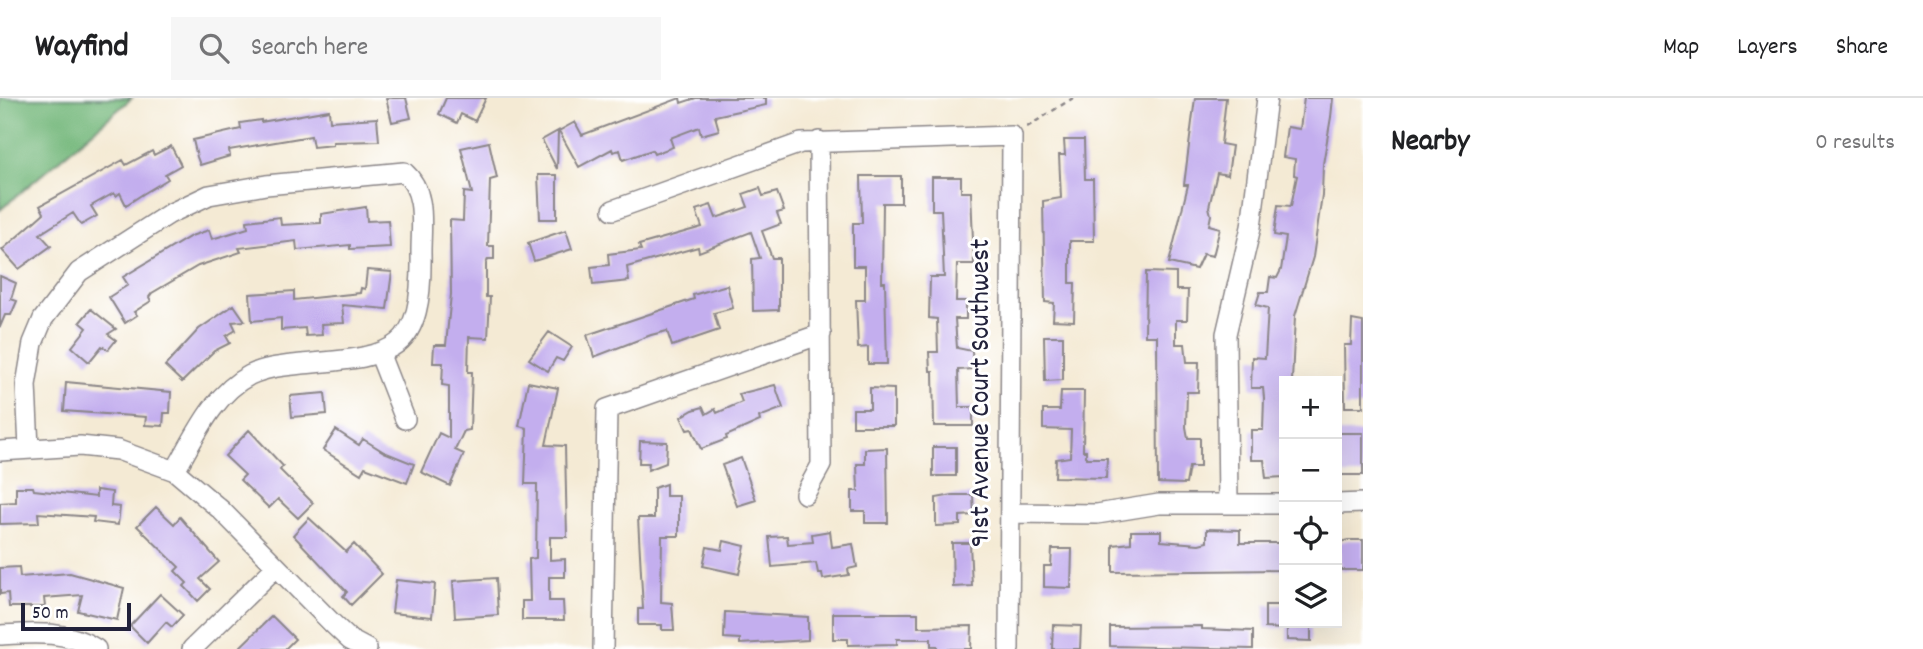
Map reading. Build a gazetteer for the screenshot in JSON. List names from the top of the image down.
{
  "streets": {
    "street": ["91st Avenue Court Southwest"]
  },
  "scale_bar": "50 m",
  "page": {
    "header": "Wayfind",
    "search": "Search here",
    "nav": ["Map", "Layers", "Share"],
    "heading": ["Nearby", "0 results"],
    "map_buttons": ["+", "−"],
    "scale": "50 m"
  }
}
